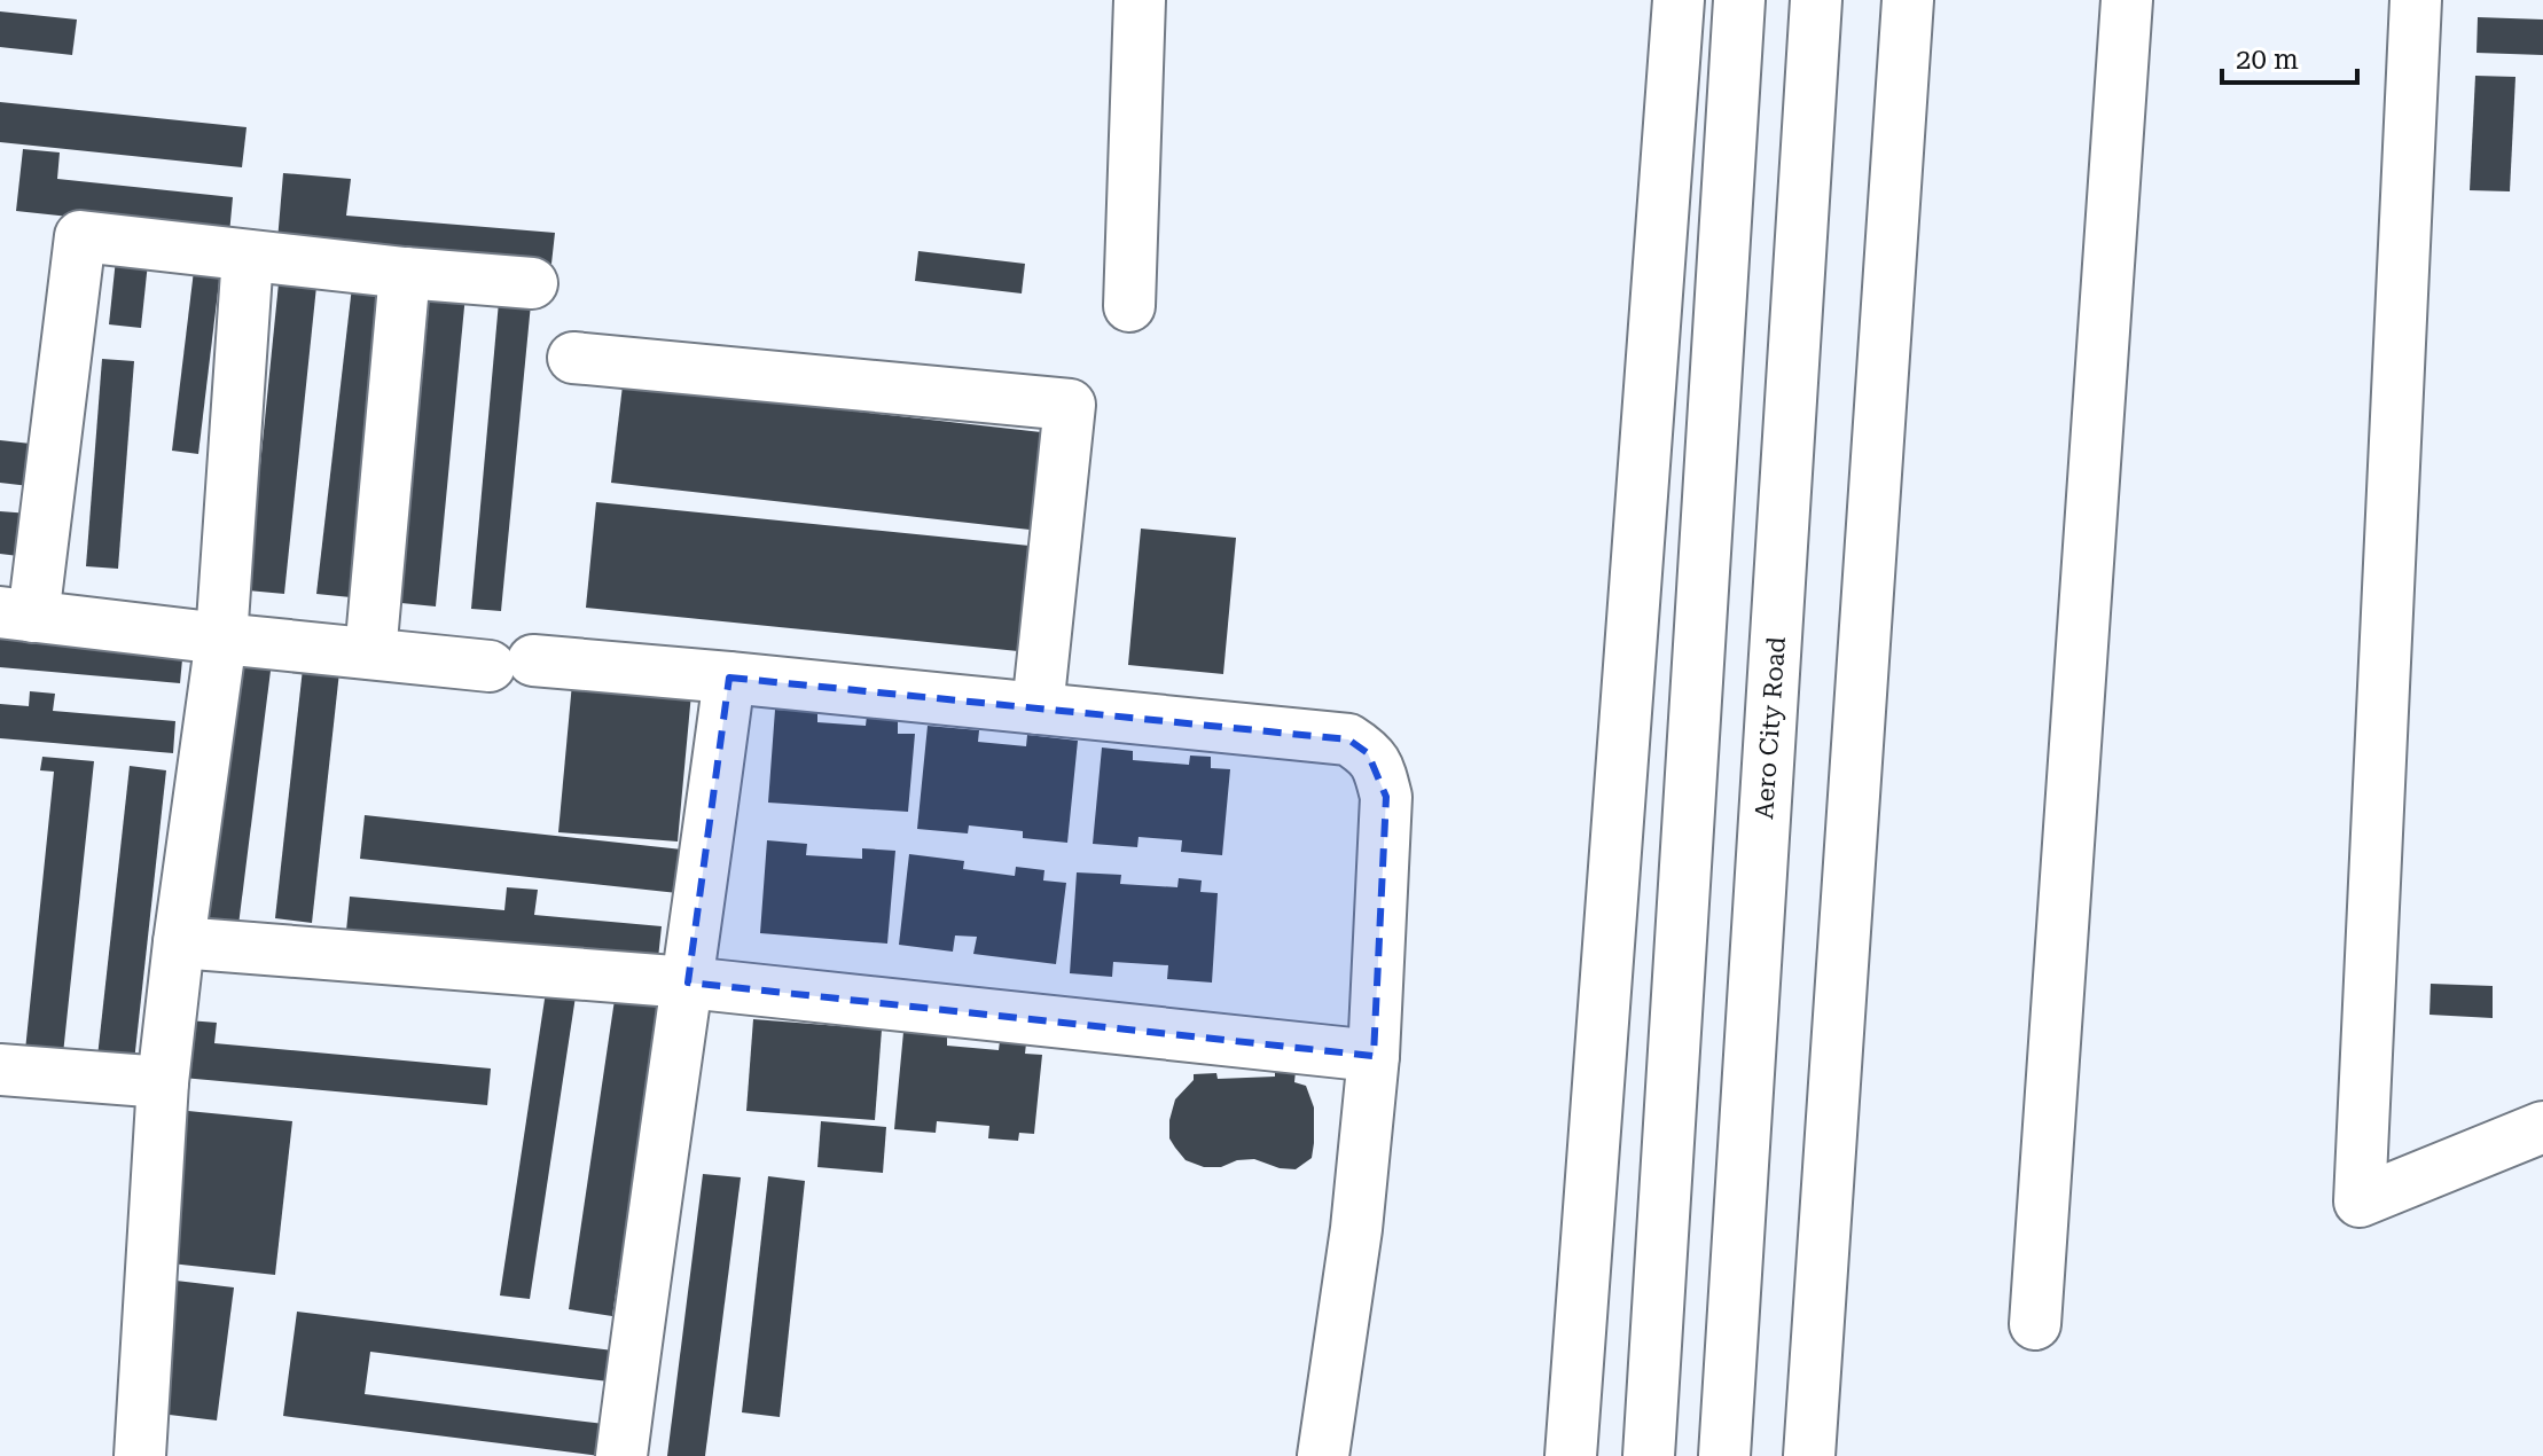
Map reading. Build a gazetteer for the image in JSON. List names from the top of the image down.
{
  "streets": {
    "street": ["Aero City Road"]
  },
  "scale_bar": "20 m"
}
